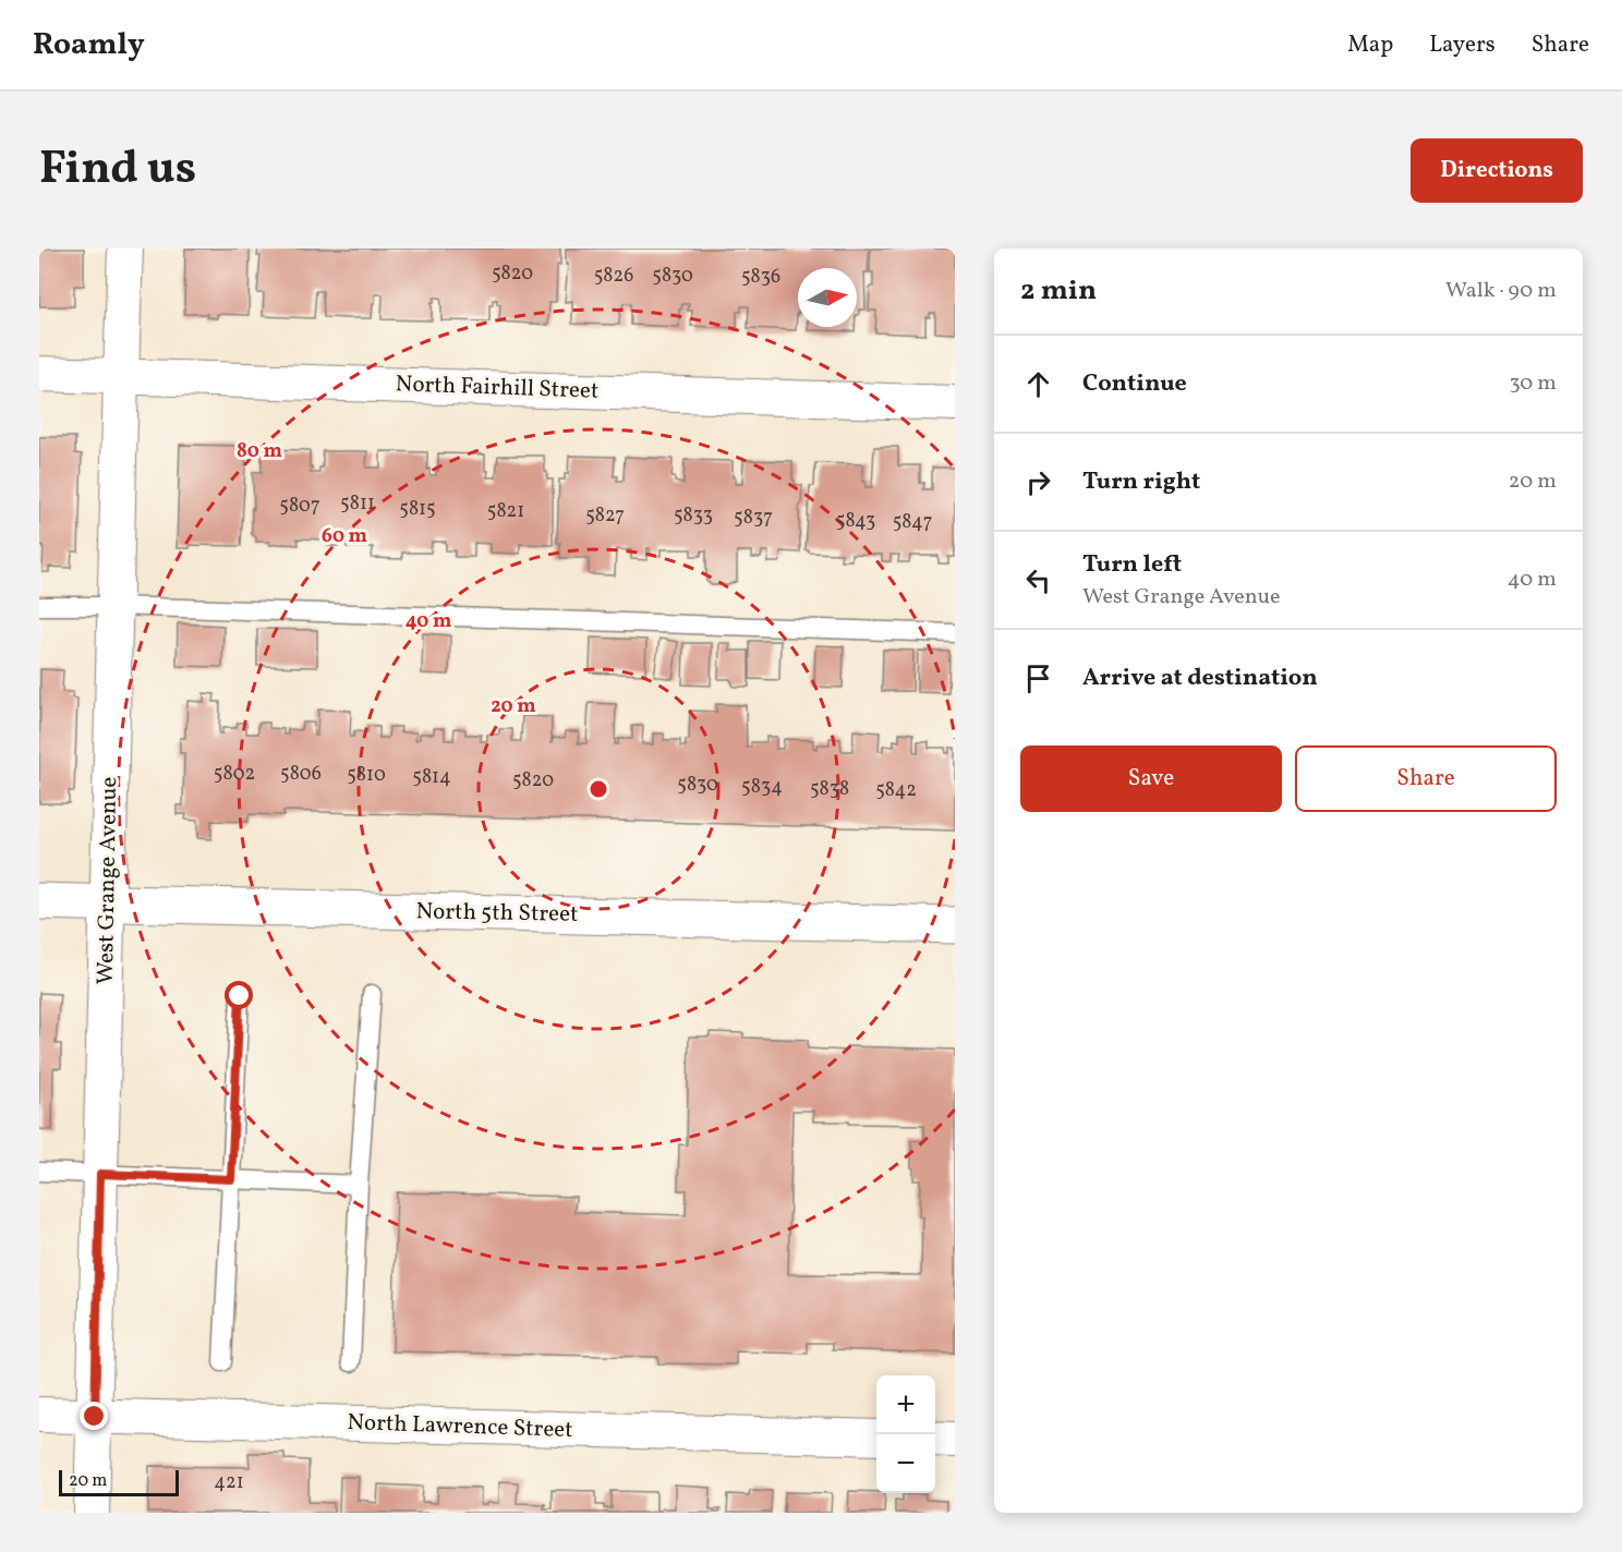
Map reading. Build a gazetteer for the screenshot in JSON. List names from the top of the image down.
{
  "streets": {
    "street": [
      "North Fairhill Street",
      "West Grange Avenue",
      "North 5th Street",
      "North Lawrence Street"
    ]
  },
  "crossings": [
    ["North Fairhill Street", "West Grange Avenue"],
    ["West Grange Avenue", "North 5th Street"],
    ["West Grange Avenue", "North Lawrence Street"]
  ],
  "house_numbers": [
    "5820",
    "5826",
    "5830",
    "5836",
    "5811",
    "5807",
    "5815",
    "5821",
    "5827",
    "5833",
    "5837",
    "5843",
    "5847",
    "5802",
    "5806",
    "5810",
    "5814",
    "5820",
    "5830",
    "5834",
    "5838",
    "5842",
    "421"
  ],
  "scale_bar": "20 m",
  "north": "right",
  "page": {
    "header": "Roamly",
    "nav": ["Map", "Layers", "Share"],
    "title": "Find us",
    "buttons": [
      "Directions",
      ["Save", "Share"]
    ],
    "heading": ["2 min", "Walk · 90 m"],
    "list": [
      ["Continue", "30 m"],
      ["Turn right", "20 m"],
      ["Turn left", "West Grange Avenue", "40 m"],
      "Arrive at destination"
    ],
    "map_buttons": ["+", "−"],
    "scale": "20 m"
  },
  "rings": [
    "80 m",
    "60 m",
    "40 m",
    "20 m"
  ]
}
